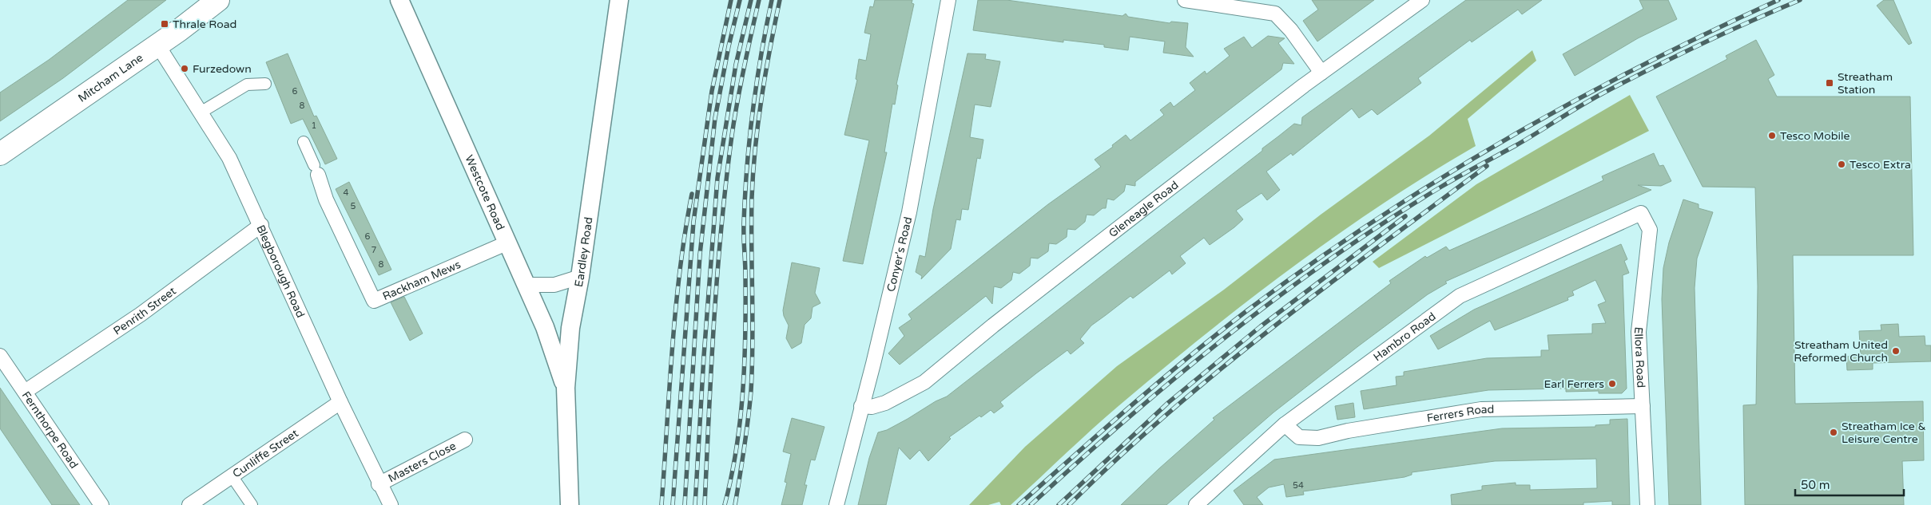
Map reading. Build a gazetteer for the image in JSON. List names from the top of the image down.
{
  "streets": {
    "main road": ["Mitcham Lane"],
    "street": [
      "Westcote Road",
      "Gleneagle Road",
      "Eardley Road",
      "Conyer's Road",
      "Blegborough Road",
      "Rackham Mews",
      "Penrith Street",
      "Hambro Road",
      "Ellora Road",
      "Ferrers Road",
      "Fernthorpe Road",
      "Cunliffe Street",
      "Masters Close"
    ]
  },
  "crossings": [
    ["Mitcham Lane", "Blegborough Road"],
    ["Westcote Road", "Eardley Road"],
    ["Westcote Road", "Rackham Mews"],
    ["Gleneagle Road", "Conyer's Road"],
    ["Blegborough Road", "Penrith Street"],
    ["Blegborough Road", "Cunliffe Street"],
    ["Blegborough Road", "Masters Close"],
    ["Penrith Street", "Fernthorpe Road"],
    ["Hambro Road", "Ellora Road"],
    ["Hambro Road", "Ferrers Road"],
    ["Ellora Road", "Ferrers Road"]
  ],
  "places": {
    "transit": ["Thrale Road", "Streatham Station"],
    "other": [
      "Furzedown",
      "Tesco Mobile",
      "Tesco Extra",
      "Streatham United Reformed Church",
      "Earl Ferrers",
      "Streatham Ice & Leisure Centre"
    ]
  },
  "house_numbers": [
    "6",
    "8",
    "1",
    "4",
    "5",
    "6",
    "7",
    "8",
    "54"
  ],
  "scale_bar": "50 m"
}
